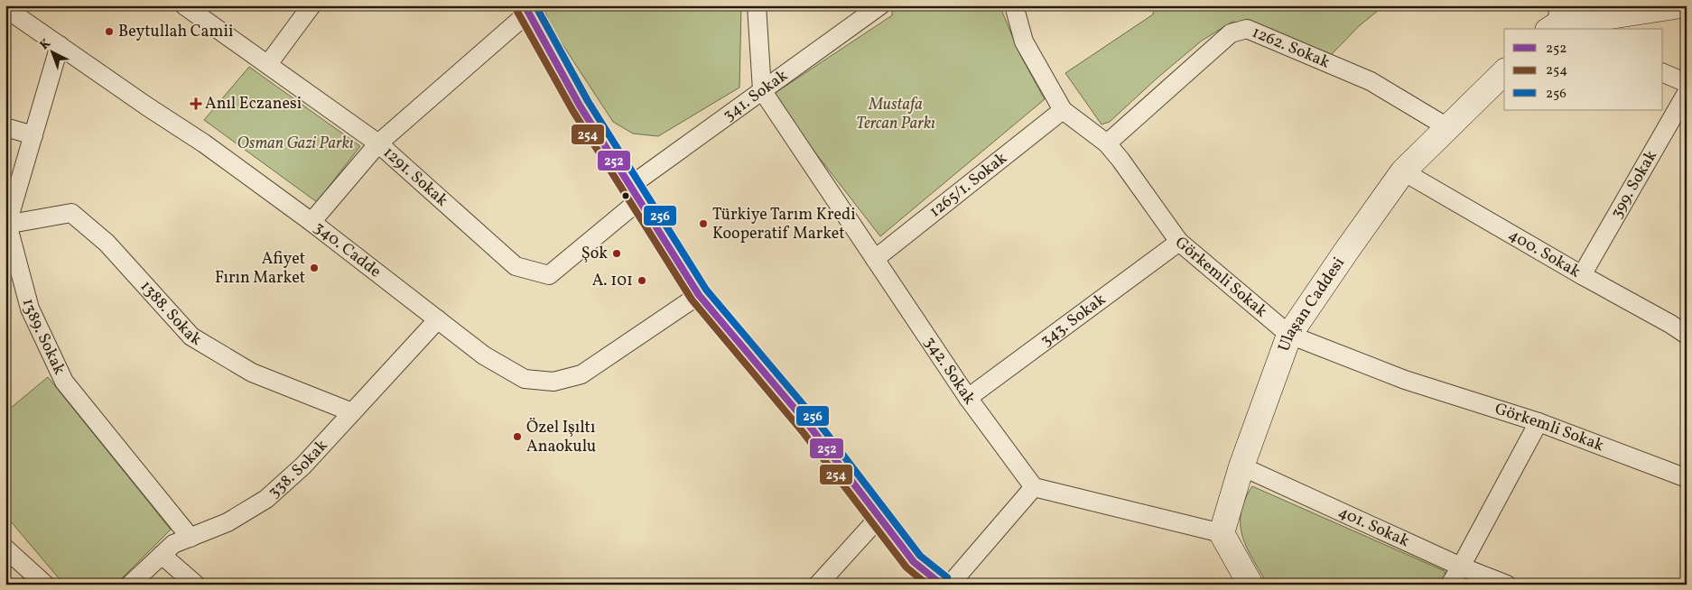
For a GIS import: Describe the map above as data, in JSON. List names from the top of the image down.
{
  "streets": {
    "street": [
      "1262. Sokak",
      "341. Sokak",
      "1291. Sokak",
      "399. Sokak",
      "1265/1. Sokak",
      "340. Cadde",
      "400. Sokak",
      "Görkemli Sokak",
      "Ulaşan Caddesi",
      "1388. Sokak",
      "343. Sokak",
      "1389. Sokak",
      "342. Sokak",
      "338. Sokak",
      "401. Sokak"
    ]
  },
  "crossings": [
    ["1262. Sokak", "Görkemli Sokak"],
    ["1262. Sokak", "Ulaşan Caddesi"],
    ["341. Sokak", "1291. Sokak"],
    ["341. Sokak", "342. Sokak"],
    ["399. Sokak", "400. Sokak"],
    ["1265/1. Sokak", "Görkemli Sokak"],
    ["1265/1. Sokak", "342. Sokak"],
    ["340. Cadde", "338. Sokak"],
    ["400. Sokak", "Ulaşan Caddesi"],
    ["Görkemli Sokak", "Ulaşan Caddesi"],
    ["Görkemli Sokak", "343. Sokak"],
    ["Ulaşan Caddesi", "401. Sokak"],
    ["1388. Sokak", "1389. Sokak"],
    ["1388. Sokak", "338. Sokak"],
    ["343. Sokak", "342. Sokak"],
    ["1389. Sokak", "338. Sokak"]
  ],
  "parks": ["Mustafa Tercan Parkı", "Osman Gazi Parkı"],
  "places": {
    "other": [
      "Beytullah Camii",
      "Türkiye Tarım Kredi Kooperatif Market",
      "Şok",
      "Afiyet Fırın Market",
      "A. 101",
      "Özel Işıltı Anaokulu"
    ],
    "health": ["Anıl Eczanesi"]
  },
  "lines": ["transit line 252", "transit line 256", "transit line 254"],
  "legend": ["252", "254", "256"],
  "north": "top left"
}
